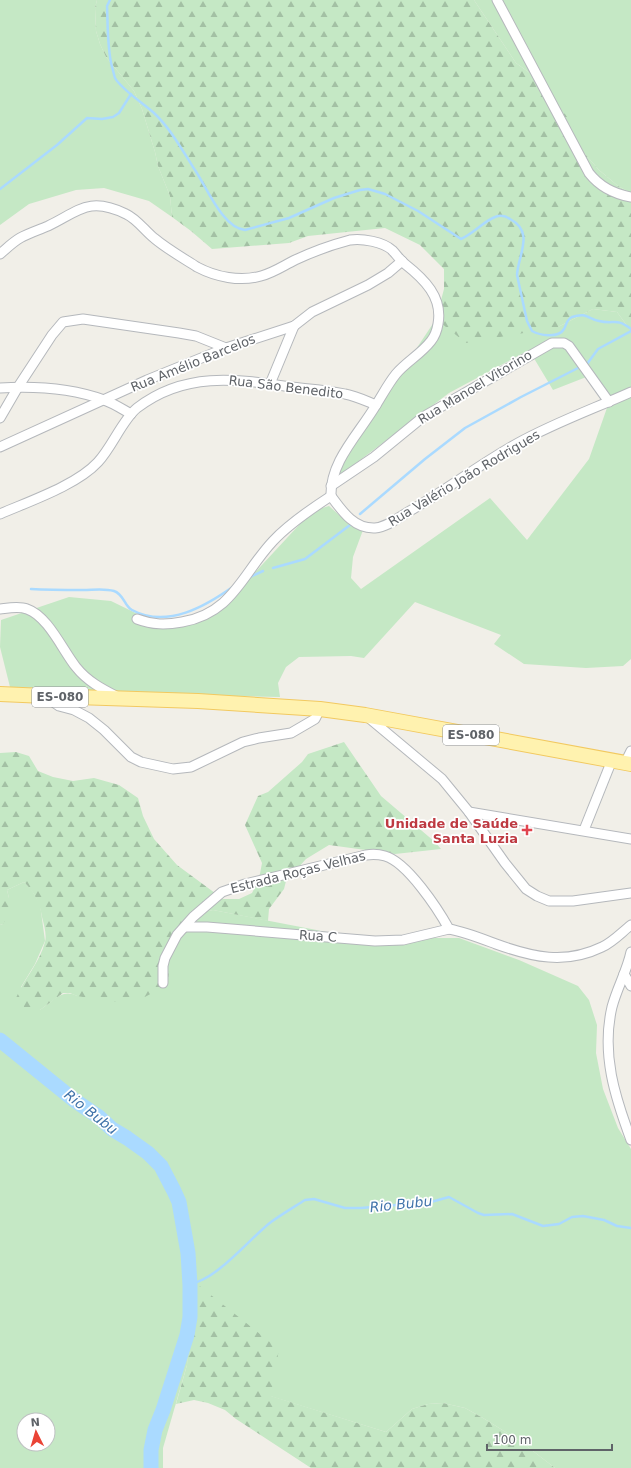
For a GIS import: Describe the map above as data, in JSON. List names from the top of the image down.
{
  "streets": {
    "main road": ["ES-080"],
    "street": [
      "Rua Amélio Barcelos",
      "Rua São Benedito",
      "Rua Manoel Vitorino",
      "Rua Valério João Rodrigues",
      "Estrada Roças Velhas",
      "Rua C"
    ]
  },
  "crossings": [
    ["Rua Manoel Vitorino", "Rua Valério João Rodrigues"],
    ["Estrada Roças Velhas", "Rua C"]
  ],
  "water": ["Rio Bubu"],
  "places": {
    "health": ["Unidade de Saúde Santa Luzia"]
  },
  "scale_bar": "100 m",
  "north": "top"
}
